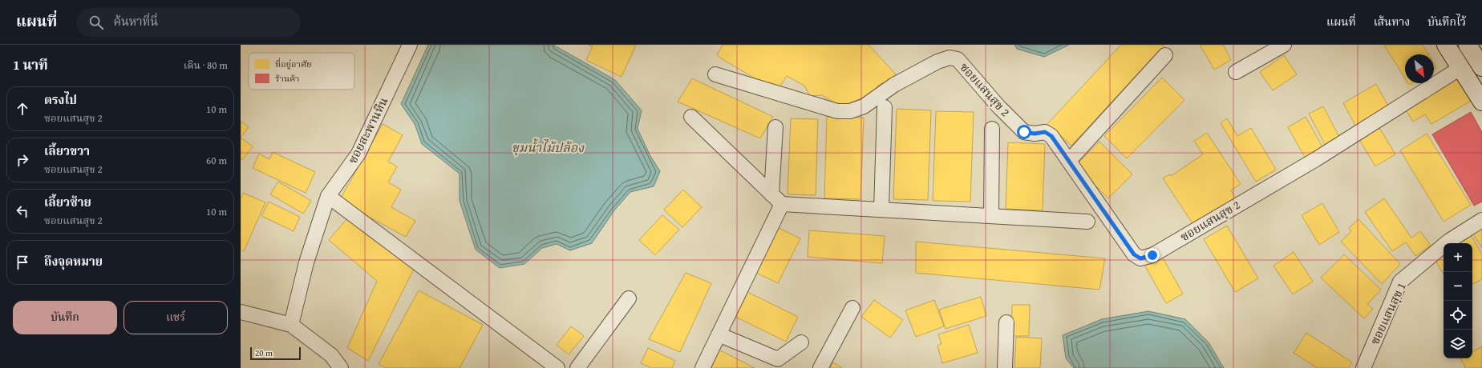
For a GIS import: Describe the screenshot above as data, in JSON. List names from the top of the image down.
{
  "streets": {
    "street": ["ซอยแสนสุข 2", "ซอยสะพานหิน", "ซอยแสนสุข 1"]
  },
  "water": ["ขุมน้ำไม้ปล้อง"],
  "legend": ["ที่อยู่อาศัย", "ร้านค้า"],
  "scale_bar": "20 m",
  "north": "bottom right",
  "page": {
    "header": "แผนที่",
    "search": "ค้นหาที่นี่",
    "nav": ["แผนที่", "เส้นทาง", "บันทึกไว้"],
    "heading": ["1 นาที", "เดิน · 80 m"],
    "list": [
      ["ตรงไป", "ซอยแสนสุข 2", "10 m"],
      ["เลี้ยวขวา", "ซอยแสนสุข 2", "60 m"],
      ["เลี้ยวซ้าย", "ซอยแสนสุข 2", "10 m"],
      "ถึงจุดหมาย"
    ],
    "map_buttons": ["+", "−"],
    "buttons": ["บันทึก", "แชร์"],
    "scale": "20 m"
  }
}
